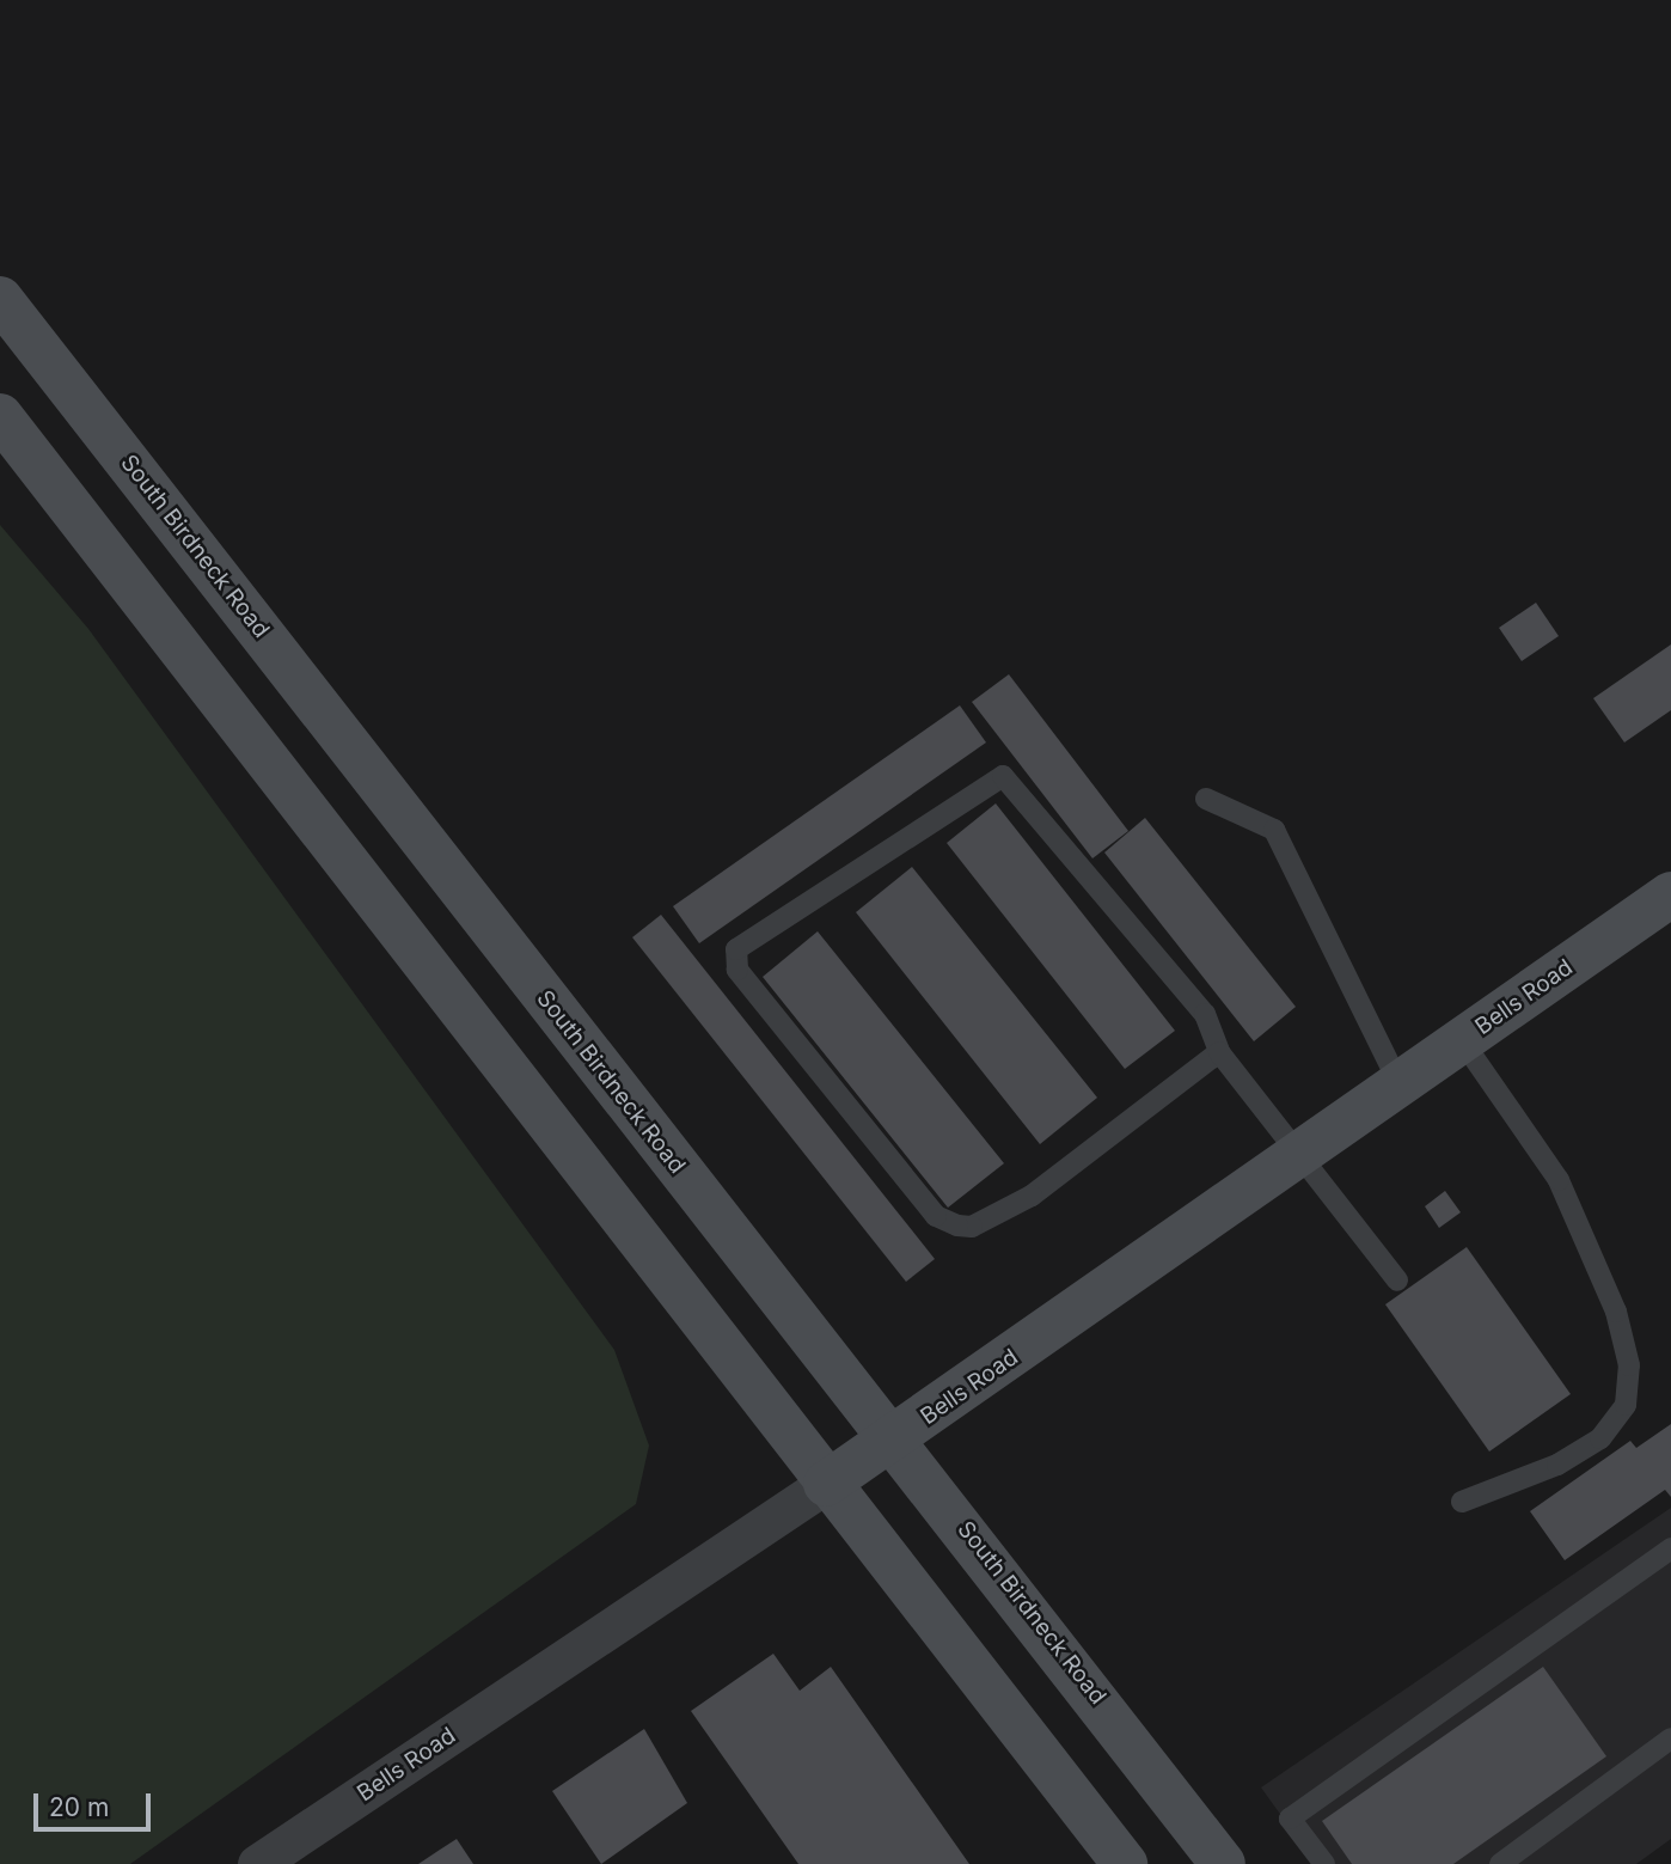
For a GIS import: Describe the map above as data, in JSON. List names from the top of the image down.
{
  "streets": {
    "main road": ["South Birdneck Road", "Bells Road"]
  },
  "crossings": [
    ["South Birdneck Road", "Bells Road"]
  ],
  "scale_bar": "20 m"
}
